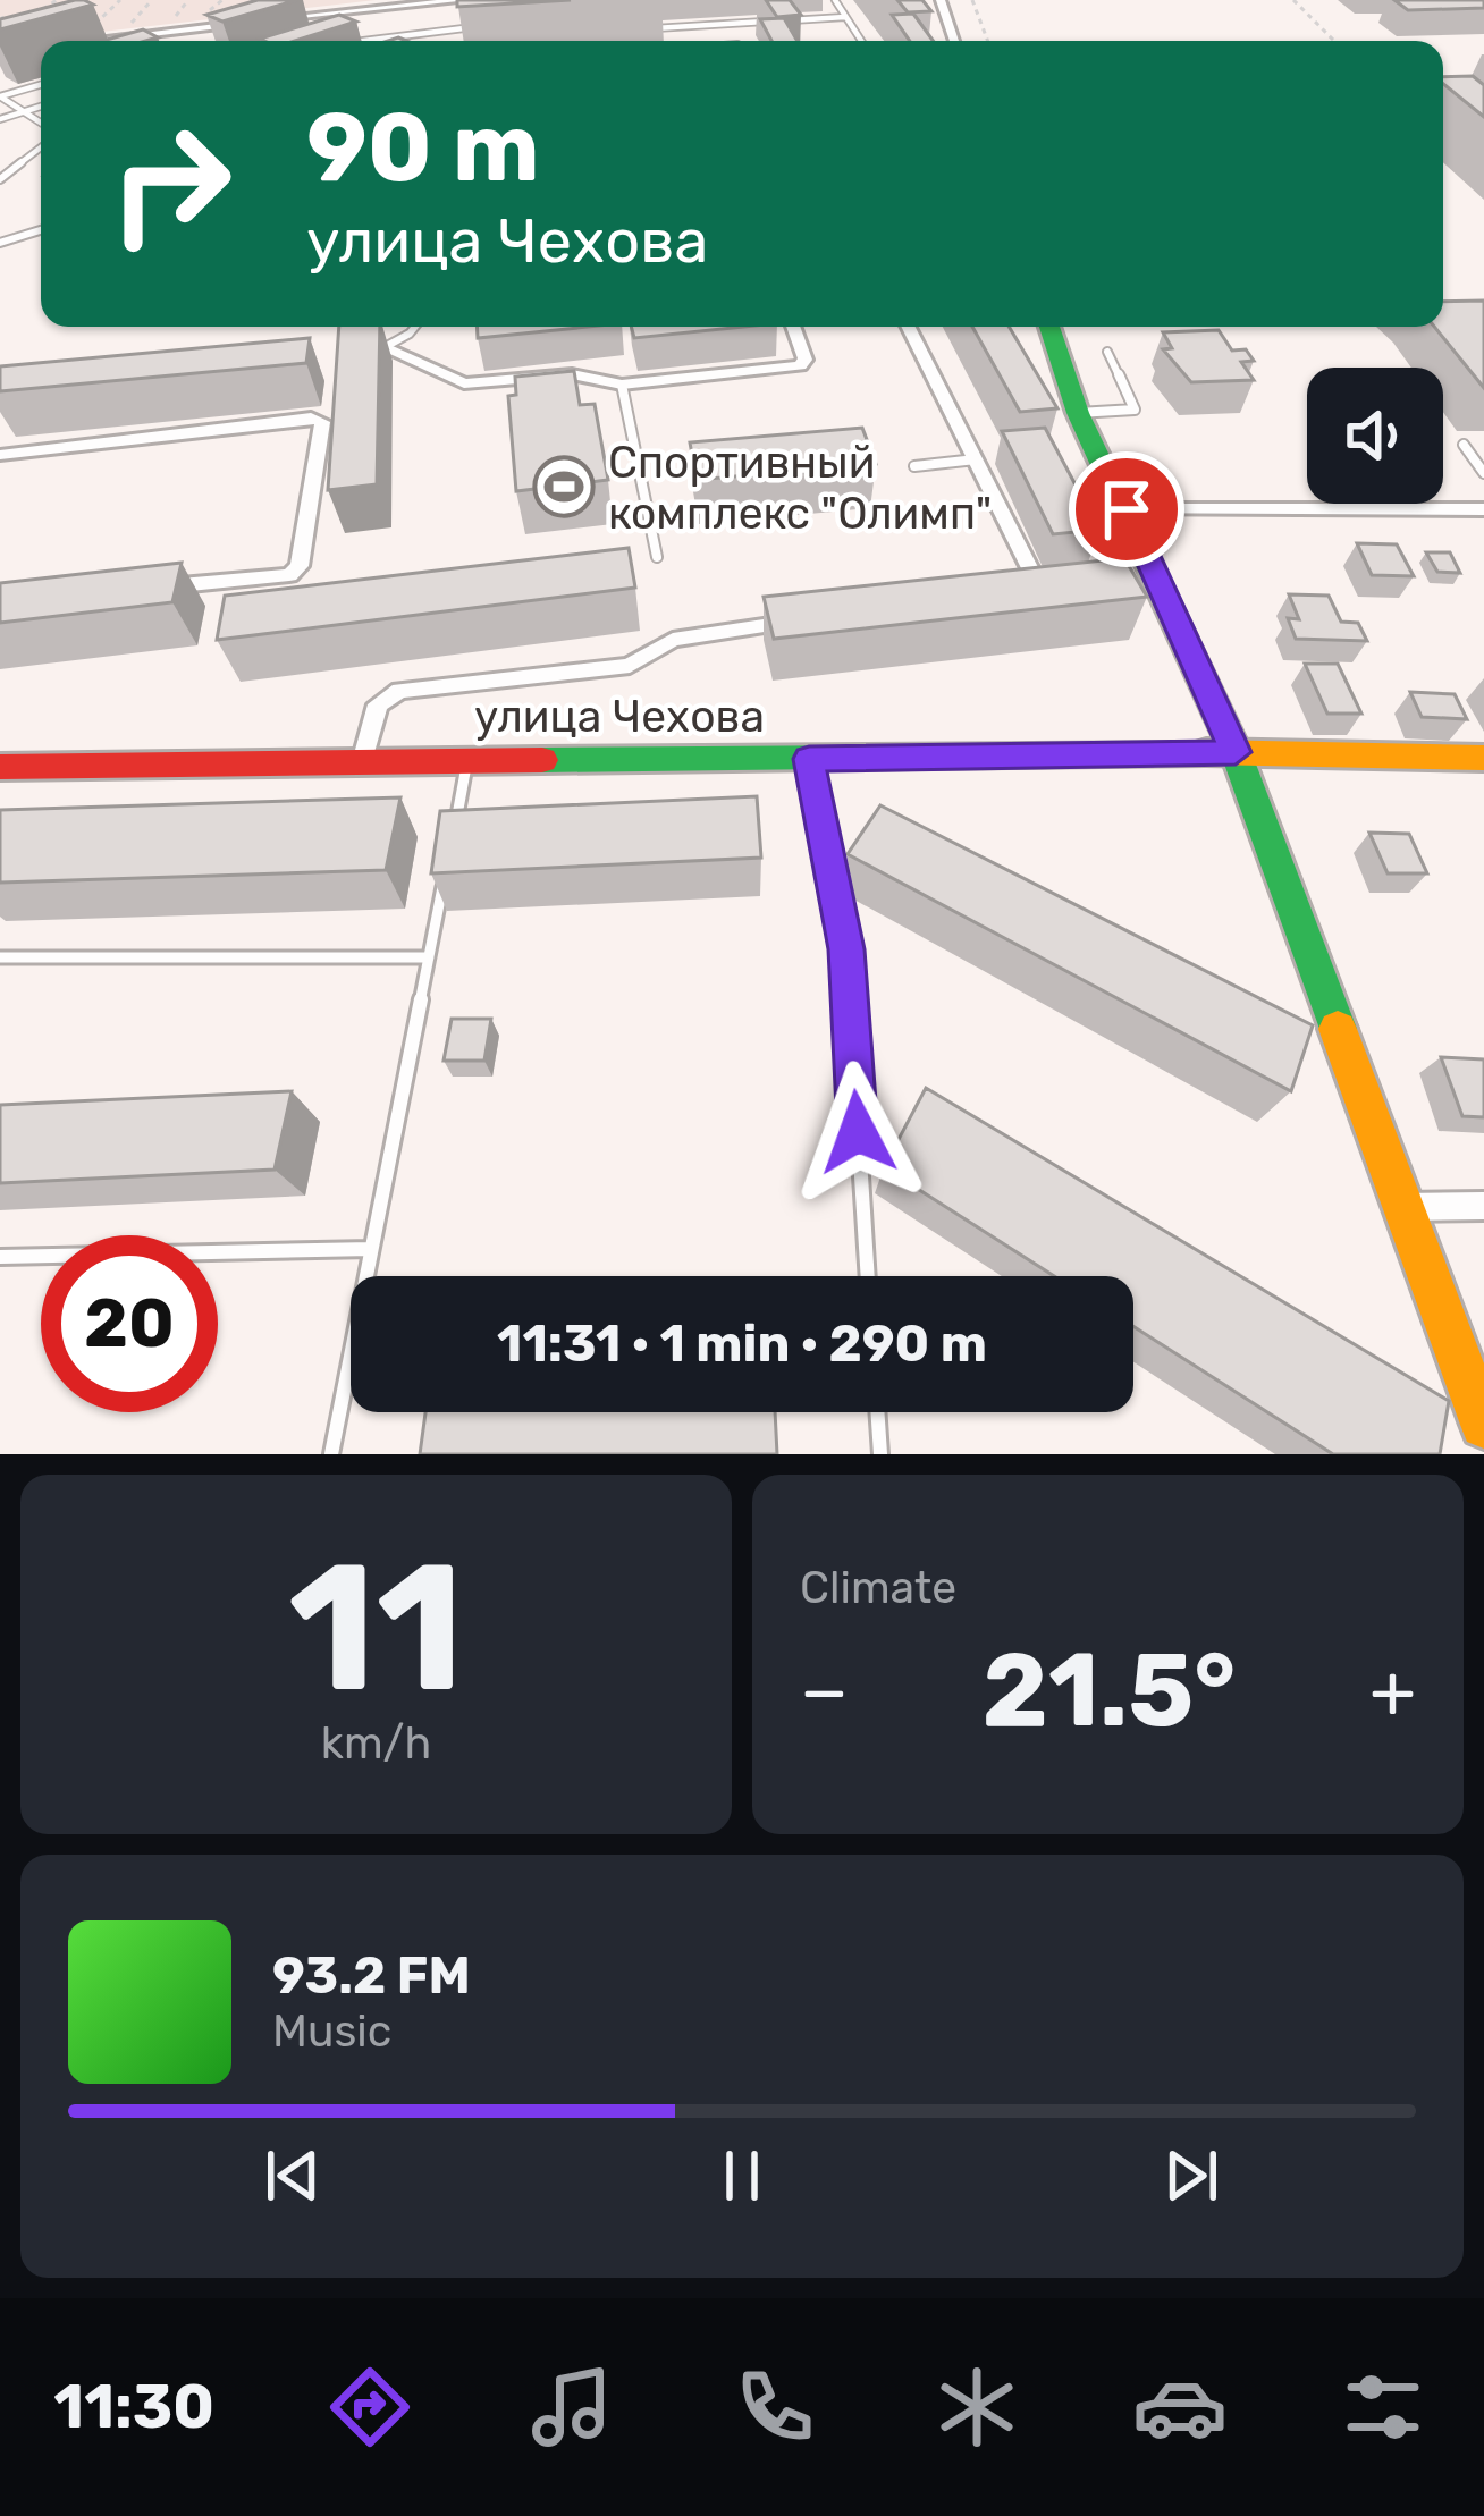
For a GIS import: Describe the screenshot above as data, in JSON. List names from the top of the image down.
{
  "streets": {
    "street": ["улица Чехова"]
  },
  "places": {
    "sports": ["Спортивный комплекс \"Олимп\""]
  },
  "page": {
    "turn": ["90 m", "улица Чехова"],
    "limit": "20",
    "trip": "11:31 · 1 min · 290 m",
    "tile": [
      ["11", "km/h"],
      "Climate"
    ],
    "heat": ["−", "21.5°", "+"],
    "song": ["93.2 FM", "Music"],
    "tabs": "11:30"
  }
}
